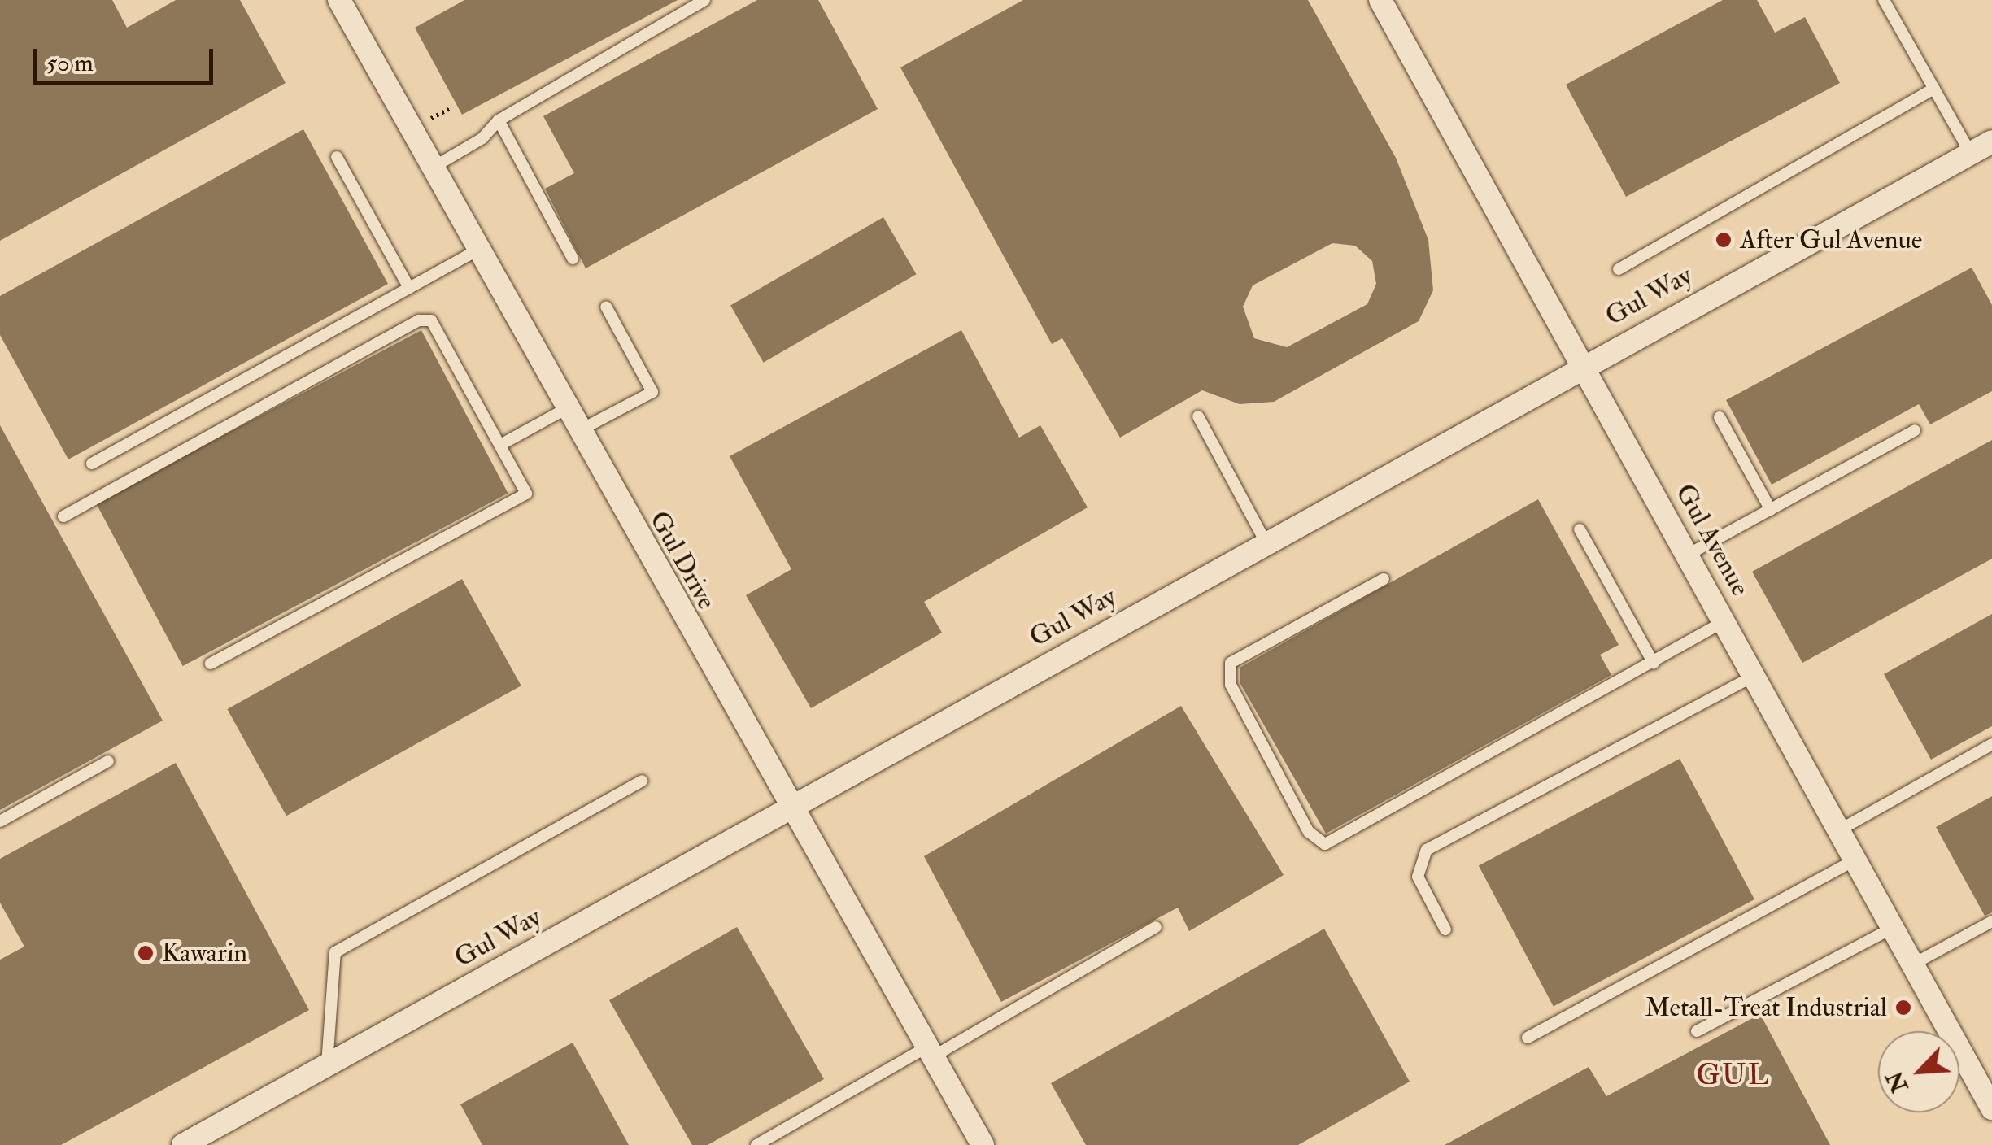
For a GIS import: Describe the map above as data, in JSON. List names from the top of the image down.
{
  "streets": {
    "street": ["Gul Way", "Gul Avenue", "Gul Drive"]
  },
  "crossings": [
    ["Gul Way", "Gul Avenue"],
    ["Gul Way", "Gul Drive"]
  ],
  "districts": ["GUL"],
  "places": ["After Gul Avenue", "Kawarin", "Metall-Treat Industrial"],
  "scale_bar": "50 m",
  "north": "bottom left"
}
